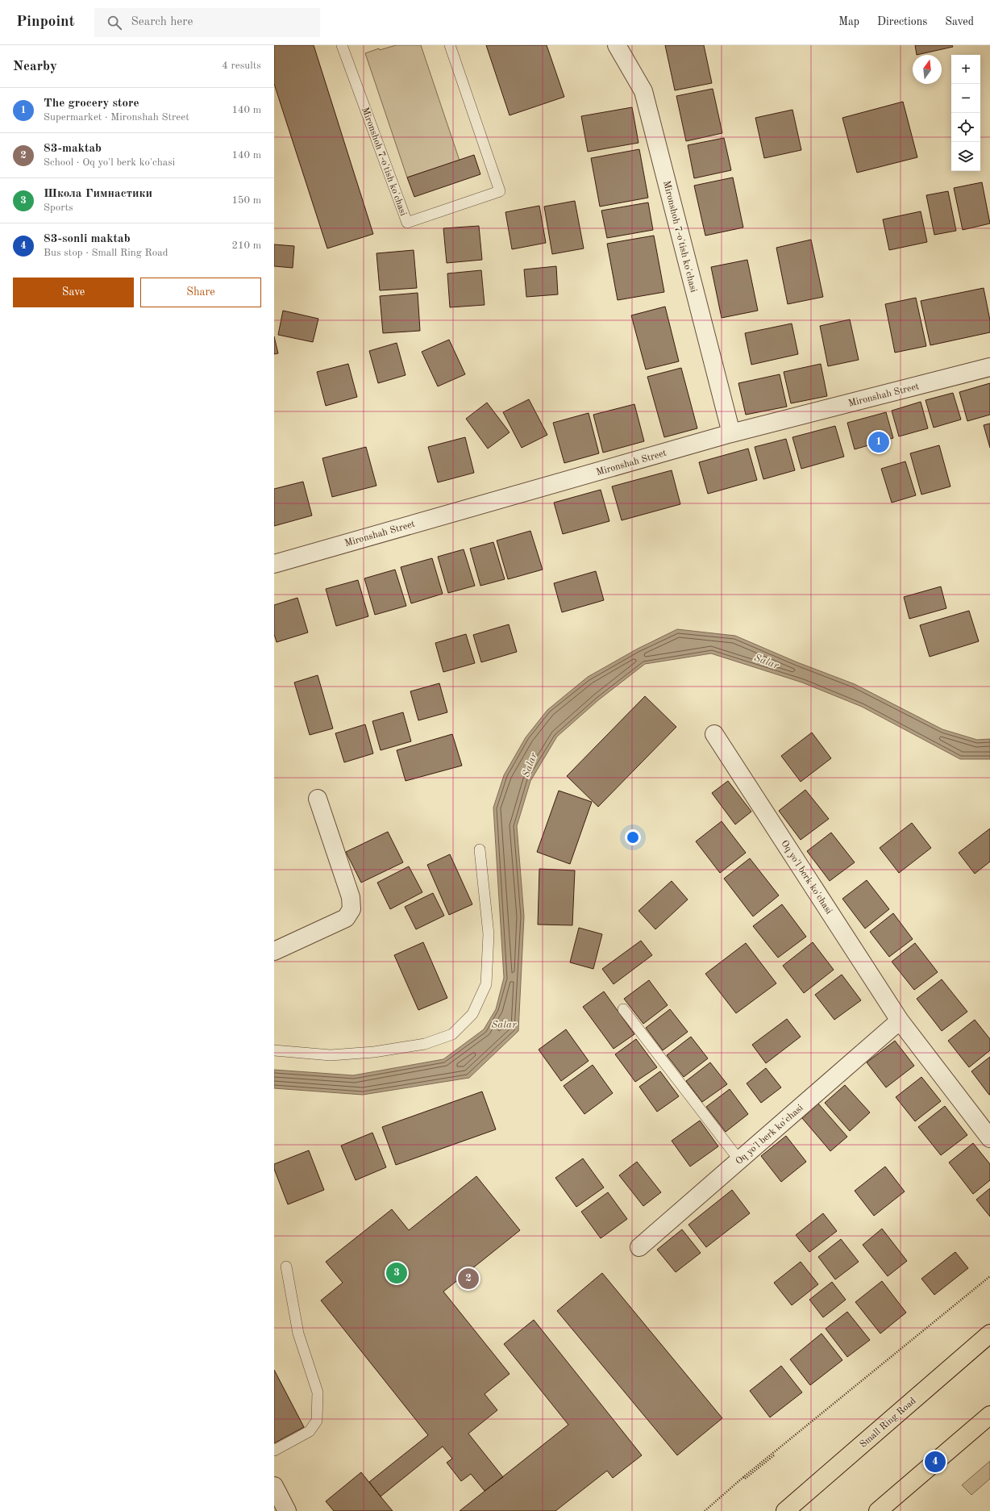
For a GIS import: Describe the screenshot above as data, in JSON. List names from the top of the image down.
{
  "streets": {
    "highway": ["Small Ring Road"],
    "street": ["Mironshoh 7-o'tish ko'chasi", "Mironshah Street", "Oq yo'l berk ko'chasi"]
  },
  "crossings": [
    ["Mironshoh 7-o'tish ko'chasi", "Mironshah Street"]
  ],
  "water": ["Salar"],
  "north": "top",
  "page": {
    "header": "Pinpoint",
    "search": "Search here",
    "nav": ["Map", "Directions", "Saved"],
    "heading": ["Nearby", "4 results"],
    "map_buttons": ["+", "−"],
    "list": [
      {
        "mark": "1",
        "name": "The grocery store",
        "note": "Supermarket · Mironshah Street",
        "value": "140 m"
      },
      {
        "mark": "2",
        "name": "83-maktab",
        "note": "School · Oq yo'l berk ko'chasi",
        "value": "140 m"
      },
      {
        "mark": "3",
        "name": "Школа Гимнастики",
        "note": "Sports",
        "value": "150 m"
      },
      {
        "mark": "4",
        "name": "83-sonli maktab",
        "note": "Bus stop · Small Ring Road",
        "value": "210 m"
      }
    ],
    "buttons": ["Save", "Share"],
    "pins": [
      "1",
      "3",
      "2",
      "4"
    ]
  }
}
